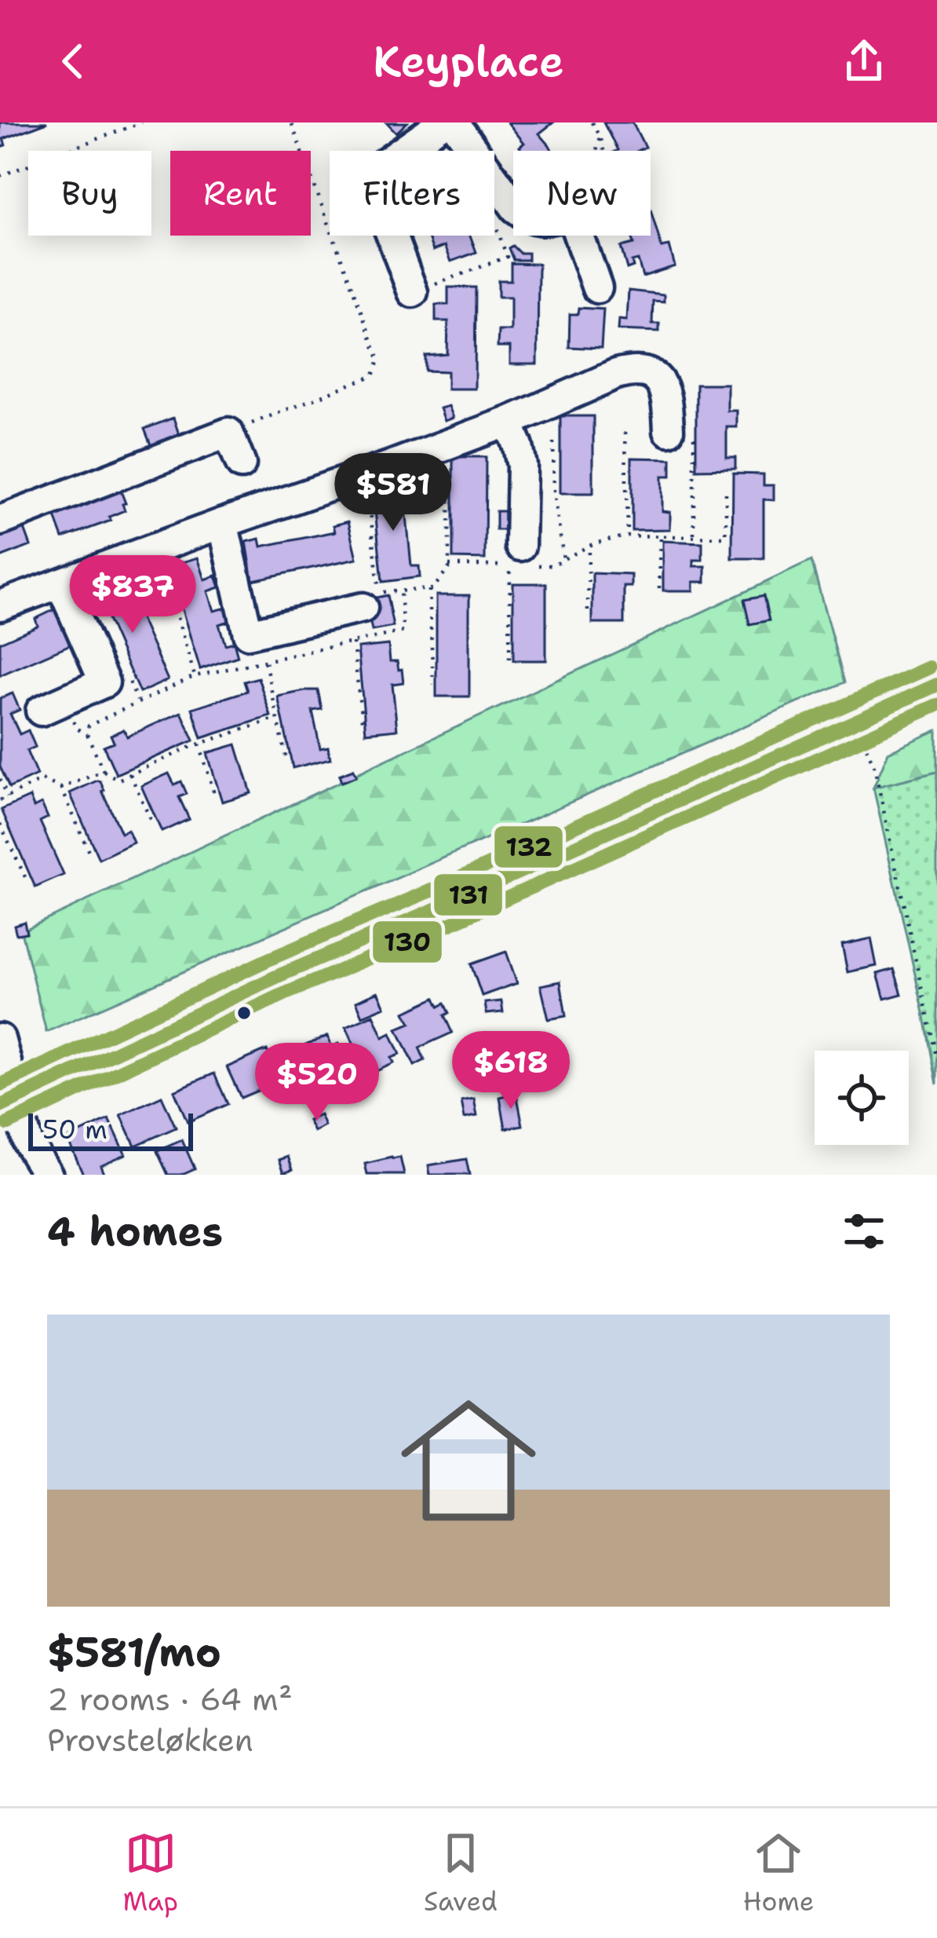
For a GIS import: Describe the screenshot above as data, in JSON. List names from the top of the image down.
{
  "lines": ["transit line 132", "transit line 131", "transit line 130"],
  "scale_bar": "50 m",
  "page": {
    "header": "Keyplace",
    "chip": [
      "Buy",
      "Rent",
      "Filters",
      "New"
    ],
    "price": [
      "$581",
      "$837",
      "$618",
      "$520"
    ],
    "scale": "50 m",
    "heading": "4 homes",
    "list": [
      {
        "name": "$581/mo",
        "note": "2 rooms · 64 m² · Provsteløkken"
      }
    ],
    "tabs": ["Map", "Saved", "Home"]
  }
}
